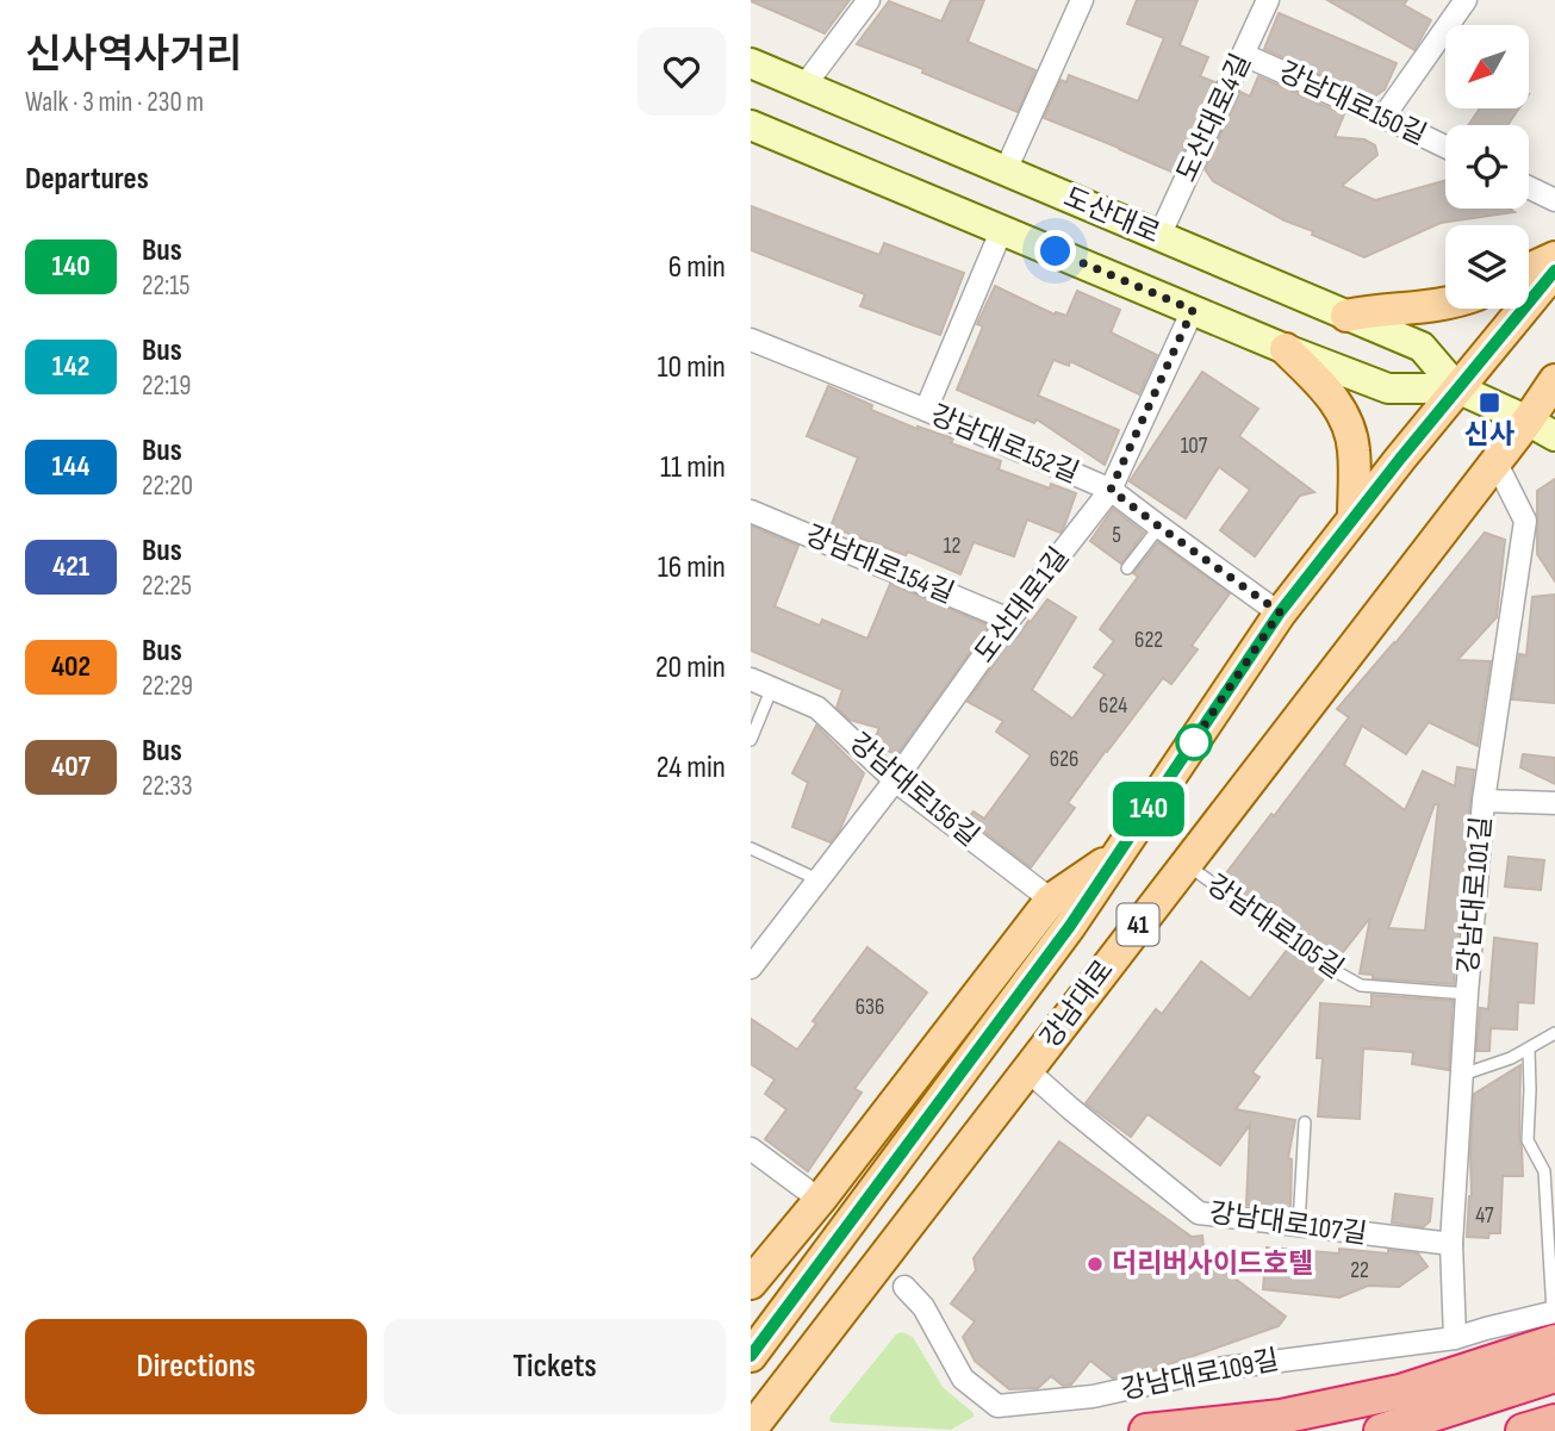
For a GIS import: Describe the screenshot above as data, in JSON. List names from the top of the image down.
{
  "streets": {
    "main road": ["도산대로", "41", "강남대로"],
    "street": [
      "강남대로150길",
      "도산대로4길",
      "강남대로152길",
      "강남대로154길",
      "도산대로1길",
      "강남대로156길",
      "강남대로101길",
      "강남대로107길",
      "강남대로109길"
    ],
    "lane": ["강남대로105길"]
  },
  "crossings": [
    ["강남대로150길", "도산대로4길"],
    ["도산대로4길", "도산대로"],
    ["도산대로", "도산대로1길"],
    ["도산대로", "강남대로"],
    ["강남대로152길", "도산대로1길"],
    ["강남대로152길", "강남대로"],
    ["강남대로154길", "도산대로1길"],
    ["도산대로1길", "강남대로156길"],
    ["강남대로101길", "강남대로105길"],
    ["강남대로101길", "강남대로"],
    ["강남대로101길", "강남대로107길"],
    ["강남대로101길", "강남대로109길"],
    ["강남대로105길", "강남대로"],
    ["강남대로", "강남대로107길"]
  ],
  "places": {
    "transit": ["신사"],
    "other": ["더리버사이드호텔"]
  },
  "lines": ["bus line 140"],
  "house_numbers": [
    "107",
    "5",
    "12",
    "622",
    "624",
    "626",
    "636",
    "47",
    "22"
  ],
  "north": "bottom left",
  "page": {
    "heading": [
      ["신사역사거리", "Walk · 3 min · 230 m"],
      "Departures"
    ],
    "on_map": "140",
    "list": [
      {
        "mark": "140",
        "name": "Bus",
        "note": "22:15",
        "value": "6 min"
      },
      {
        "mark": "142",
        "name": "Bus",
        "note": "22:19",
        "value": "10 min"
      },
      {
        "mark": "144",
        "name": "Bus",
        "note": "22:20",
        "value": "11 min"
      },
      {
        "mark": "421",
        "name": "Bus",
        "note": "22:25",
        "value": "16 min"
      },
      {
        "mark": "402",
        "name": "Bus",
        "note": "22:29",
        "value": "20 min"
      },
      {
        "mark": "407",
        "name": "Bus",
        "note": "22:33",
        "value": "24 min"
      }
    ],
    "buttons": ["Directions", "Tickets"]
  }
}
